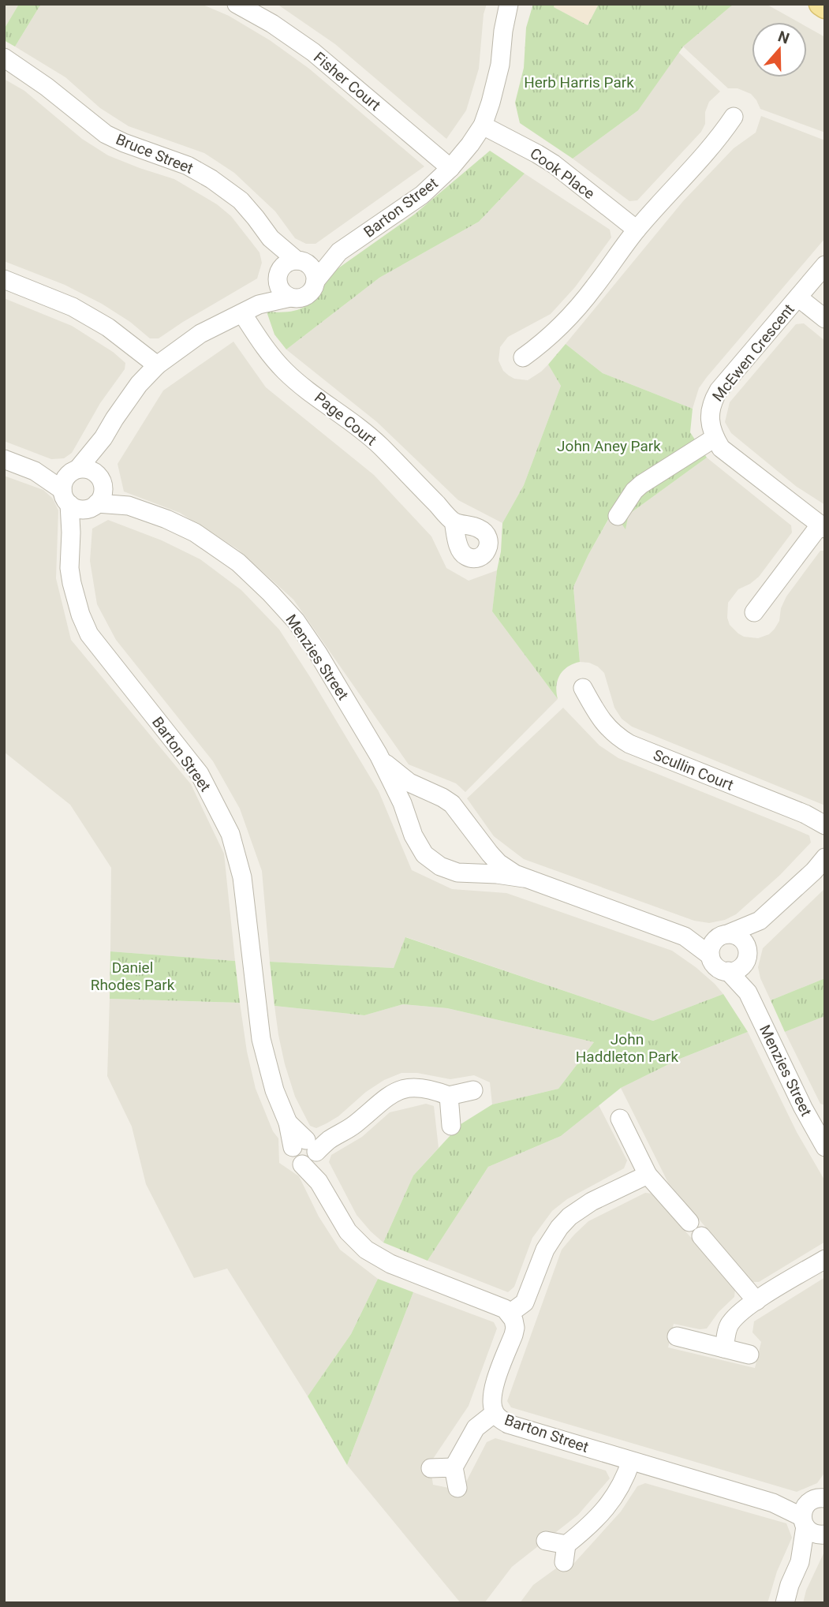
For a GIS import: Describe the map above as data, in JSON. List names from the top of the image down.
{
  "streets": {
    "street": [
      "Fisher Court",
      "Bruce Street",
      "Cook Place",
      "Barton Street",
      "McEwen Crescent",
      "Page Court",
      "Menzies Street",
      "Scullin Court"
    ]
  },
  "crossings": [
    ["Fisher Court", "Barton Street"],
    ["Bruce Street", "Barton Street"],
    ["Cook Place", "Barton Street"],
    ["Barton Street", "Menzies Street"]
  ],
  "parks": [
    "Herb Harris Park",
    "John Aney Park",
    "Daniel Rhodes Park",
    "John Haddleton Park"
  ],
  "north": "top"
}
